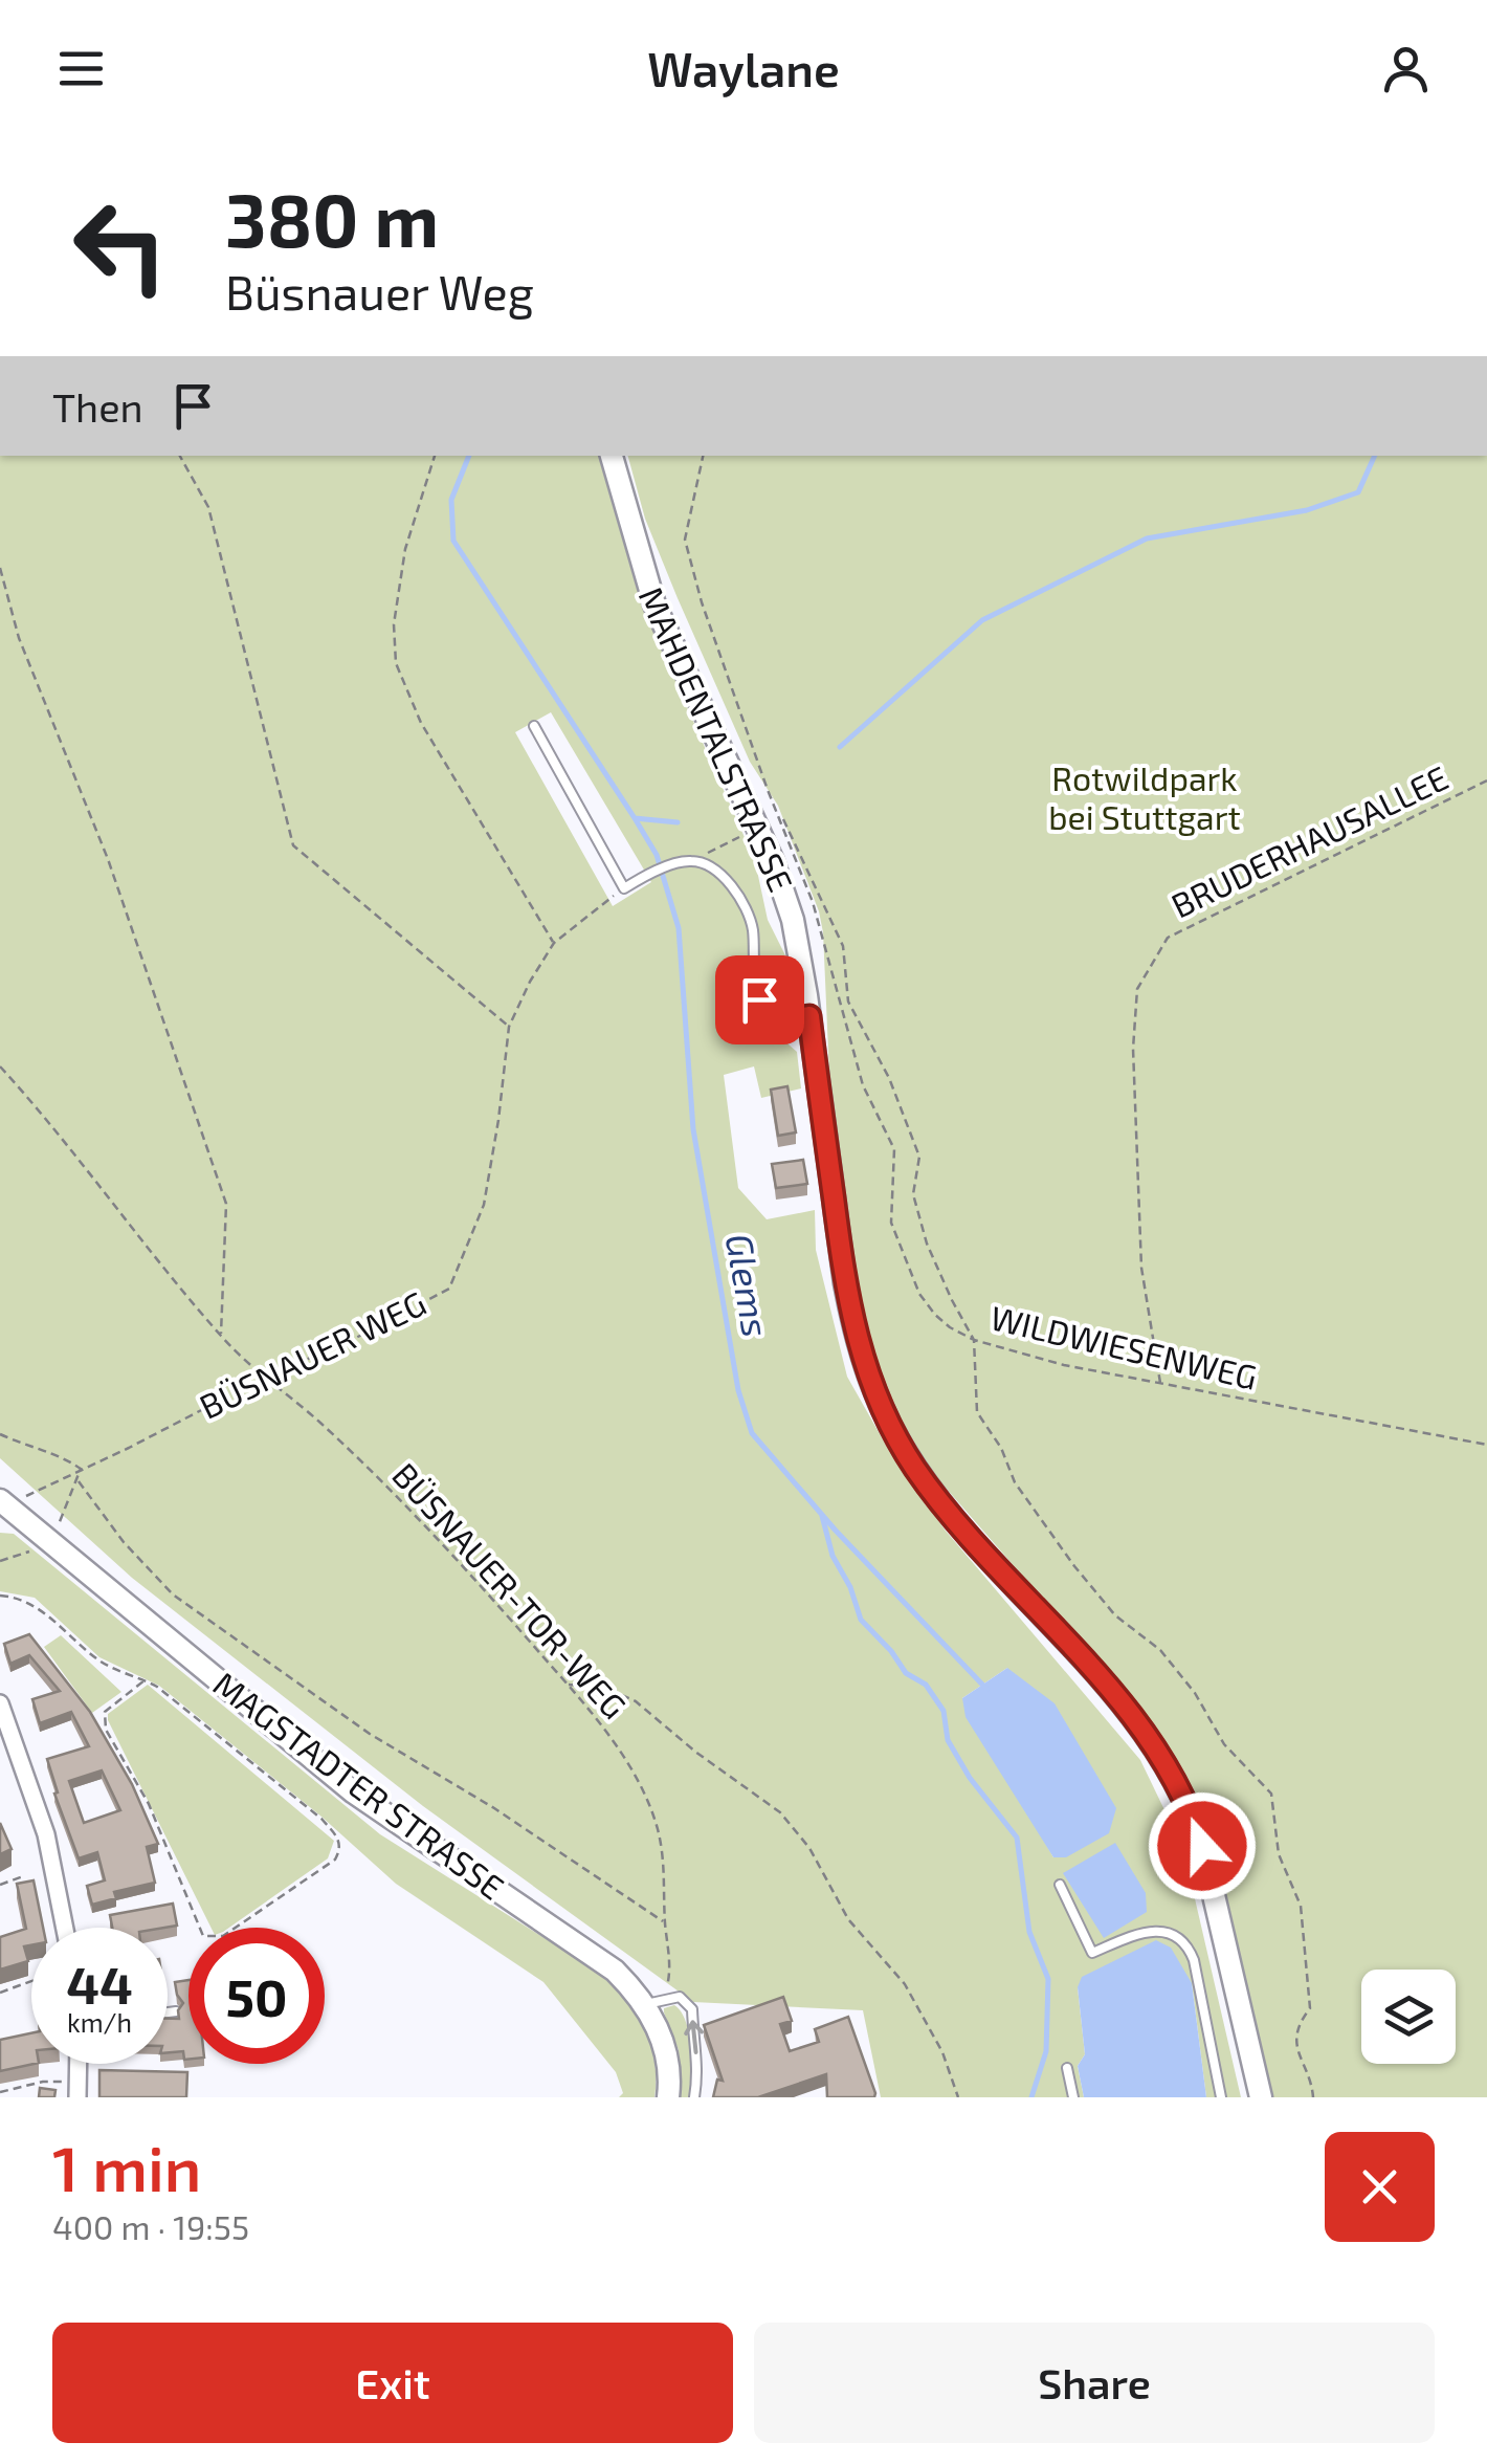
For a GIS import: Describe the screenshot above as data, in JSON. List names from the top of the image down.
{
  "streets": {
    "main road": ["MAHDENTALSTRASSE", "MAGSTADTER STRASSE"],
    "path": [
      "BRUDERHAUSALLEE",
      "WILDWIESENWEG",
      "BÜSNAUER WEG",
      "BÜSNAUER-TOR-WEG"
    ]
  },
  "crossings": [
    ["BRUDERHAUSALLEE", "WILDWIESENWEG"],
    ["BÜSNAUER WEG", "BÜSNAUER-TOR-WEG"],
    ["BÜSNAUER WEG", "MAGSTADTER STRASSE"],
    ["BÜSNAUER-TOR-WEG", "MAGSTADTER STRASSE"]
  ],
  "water": ["Glems"],
  "parks": ["Rotwildpark bei Stuttgart"],
  "page": {
    "header": "Waylane",
    "turn": ["380 m", "Büsnauer Weg"],
    "then": "Then",
    "speed": "44 km/h",
    "limit": "50",
    "heading": ["1 min", "400 m · 19:55"],
    "buttons": ["Exit", "Share"]
  }
}
